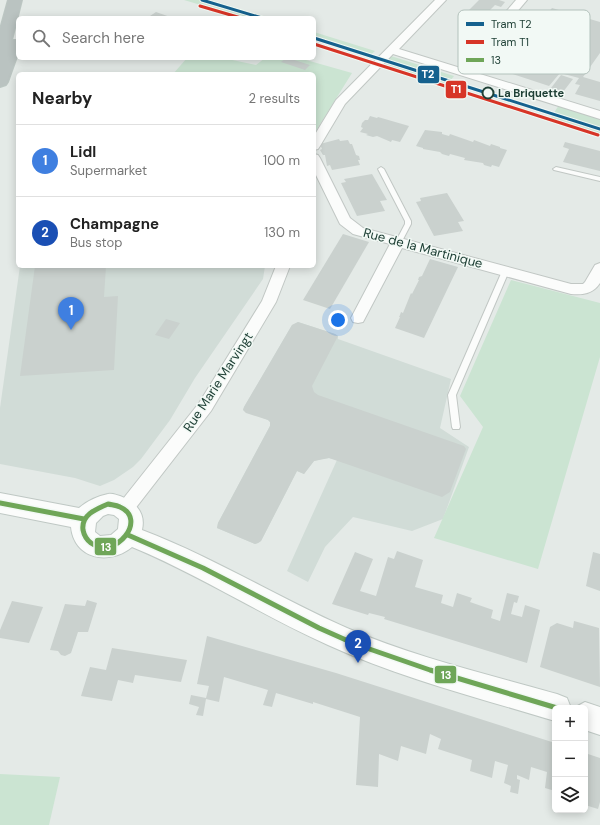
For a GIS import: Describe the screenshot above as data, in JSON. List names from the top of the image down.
{
  "streets": {
    "street": ["Rue de la Martinique", "Rue Marie Marvingt"]
  },
  "places": ["La Briquette"],
  "lines": ["tram line T2", "tram line T1", "transit line 13"],
  "legend": ["Tram T2", "Tram T1", "13"],
  "page": {
    "search": "Search here",
    "heading": ["Nearby", "2 results"],
    "list": [
      {
        "mark": "1",
        "name": "Lidl",
        "note": "Supermarket",
        "value": "100 m"
      },
      {
        "mark": "2",
        "name": "Champagne",
        "note": "Bus stop",
        "value": "130 m"
      }
    ],
    "pins": ["1", "2"],
    "map_buttons": ["+", "−"]
  }
}
